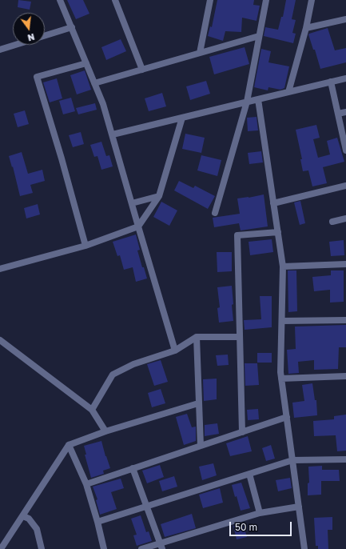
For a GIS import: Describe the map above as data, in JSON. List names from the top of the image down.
{
  "scale_bar": "50 m",
  "north": "bottom"
}
